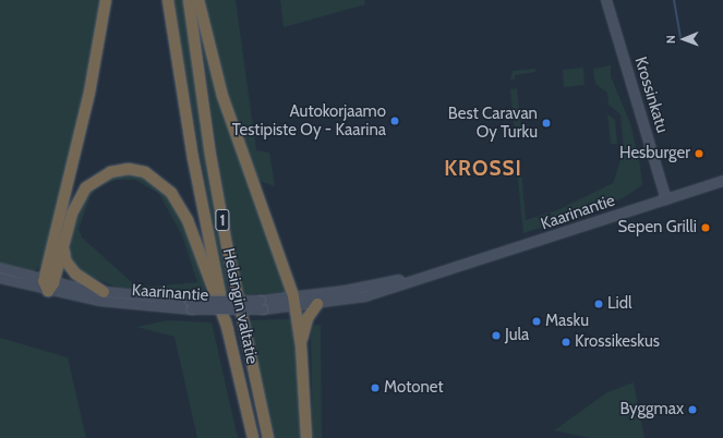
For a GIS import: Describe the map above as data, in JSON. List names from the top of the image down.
{
  "streets": {
    "highway": ["1", "Helsingin valtatie"],
    "main road": ["Krossinkatu", "Kaarinantie"]
  },
  "crossings": [
    ["Krossinkatu", "Kaarinantie"]
  ],
  "districts": ["KROSSI"],
  "places": [
    "Autokorjaamo Testipiste Oy - Kaarina",
    "Best Caravan Oy Turku",
    "Hesburger",
    "Sepen Grilli",
    "Lidl",
    "Masku",
    "Jula",
    "Krossikeskus",
    "Motonet",
    "Byggmax"
  ],
  "north": "left"
}
